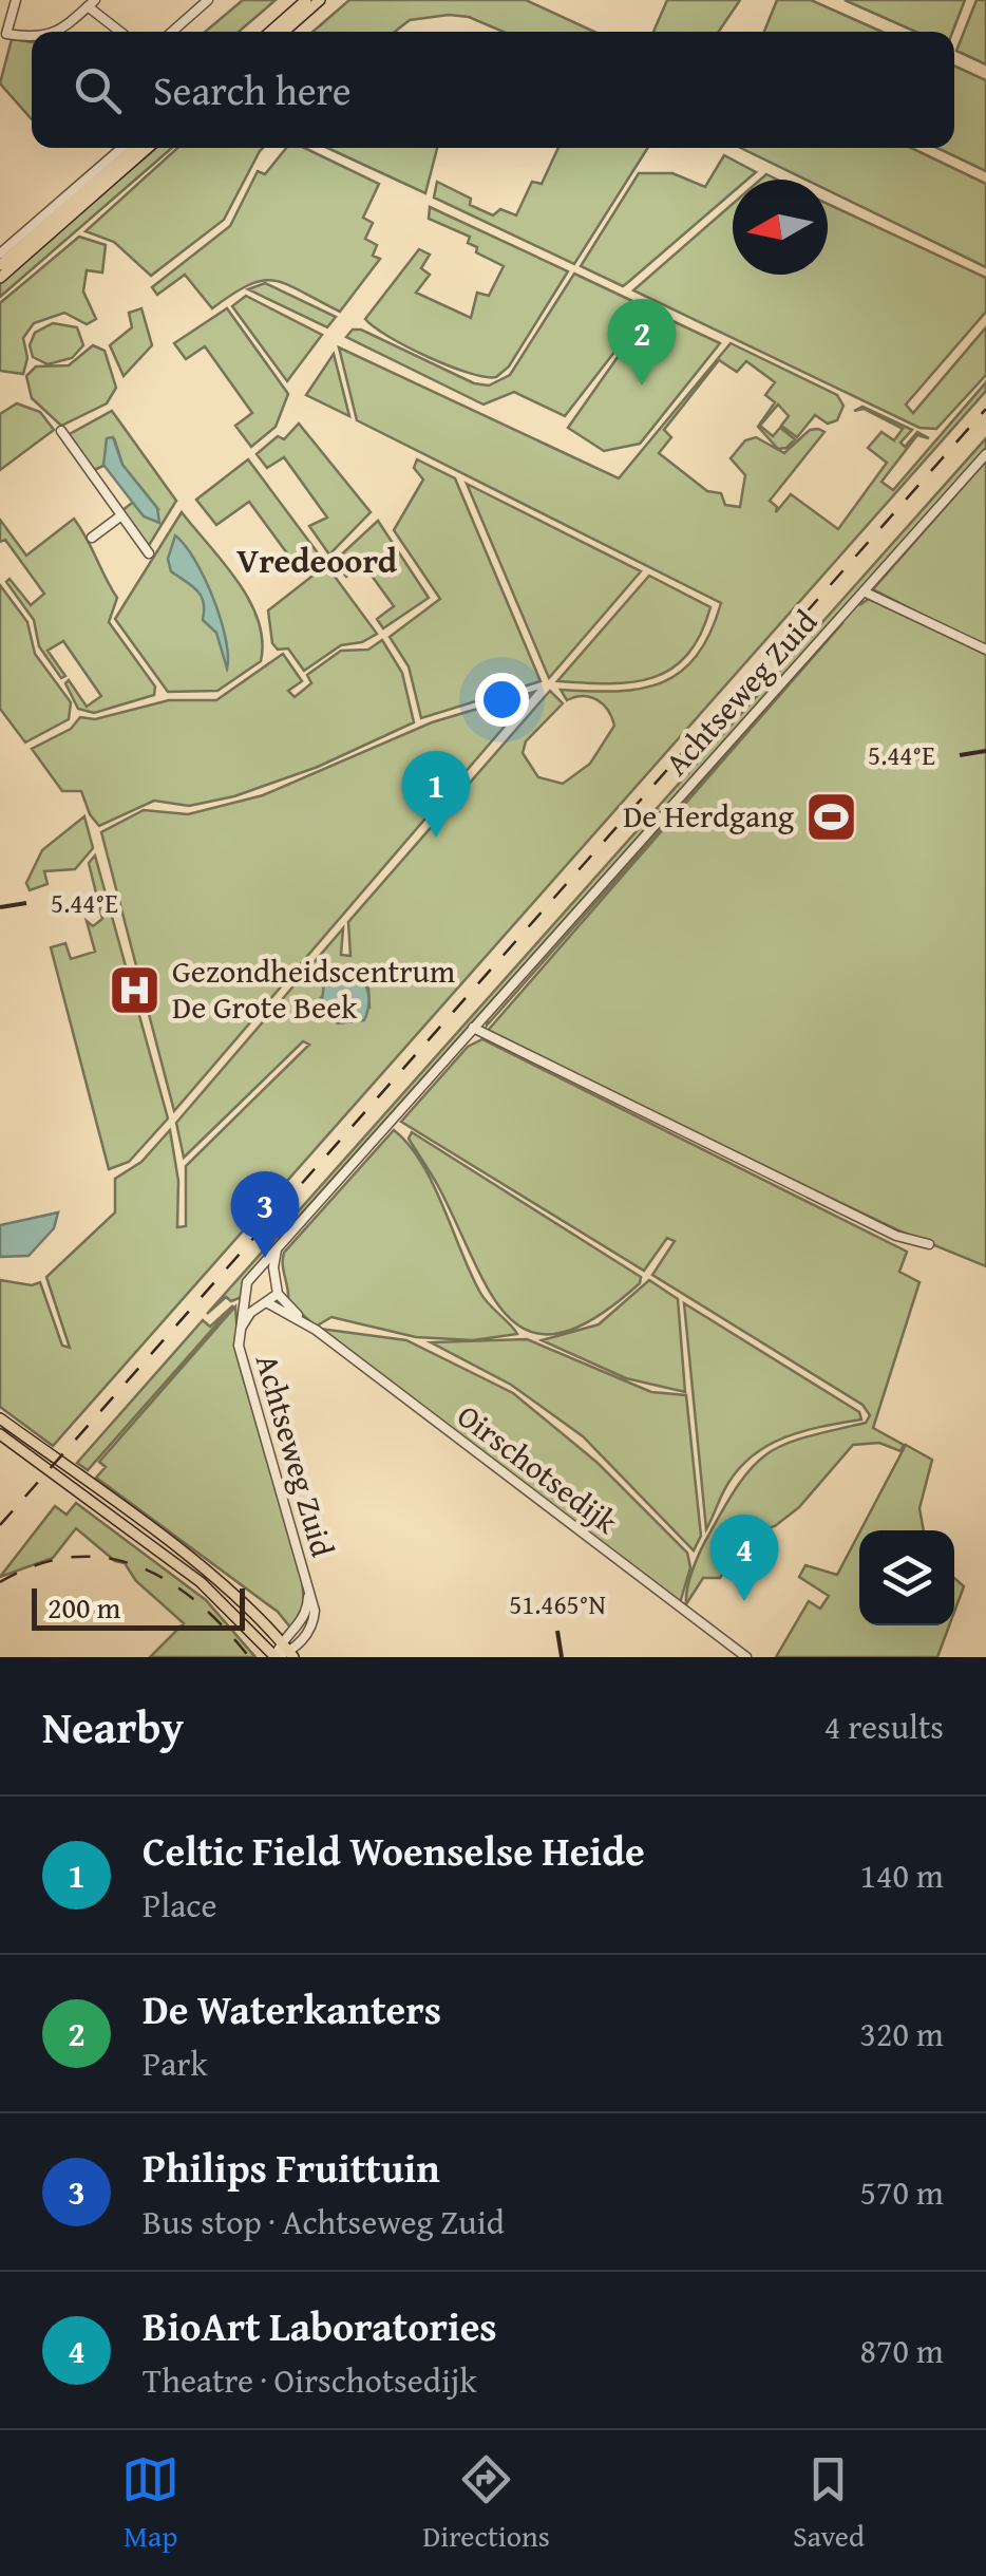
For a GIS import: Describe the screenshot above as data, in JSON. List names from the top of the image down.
{
  "streets": {
    "street": ["Achtseweg Zuid", "Oirschotsedijk"]
  },
  "crossings": [
    ["Achtseweg Zuid", "Oirschotsedijk"]
  ],
  "districts": ["Vredeoord"],
  "places": {
    "sports": ["De Herdgang"],
    "hospital": ["Gezondheidscentrum De Grote Beek"]
  },
  "scale_bar": "200 m",
  "north": "left",
  "page": {
    "search": "Search here",
    "pins": [
      "2",
      "1",
      "3",
      "4"
    ],
    "scale": "200 m",
    "heading": ["Nearby", "4 results"],
    "list": [
      {
        "mark": "1",
        "name": "Celtic Field Woenselse Heide",
        "note": "Place",
        "value": "140 m"
      },
      {
        "mark": "2",
        "name": "De Waterkanters",
        "note": "Park",
        "value": "320 m"
      },
      {
        "mark": "3",
        "name": "Philips Fruittuin",
        "note": "Bus stop · Achtseweg Zuid",
        "value": "570 m"
      },
      {
        "mark": "4",
        "name": "BioArt Laboratories",
        "note": "Theatre · Oirschotsedijk",
        "value": "870 m"
      }
    ],
    "nav": ["Map", "Directions", "Saved"]
  },
  "coordinates": ["5.44°E", "51.465°N"]
}
